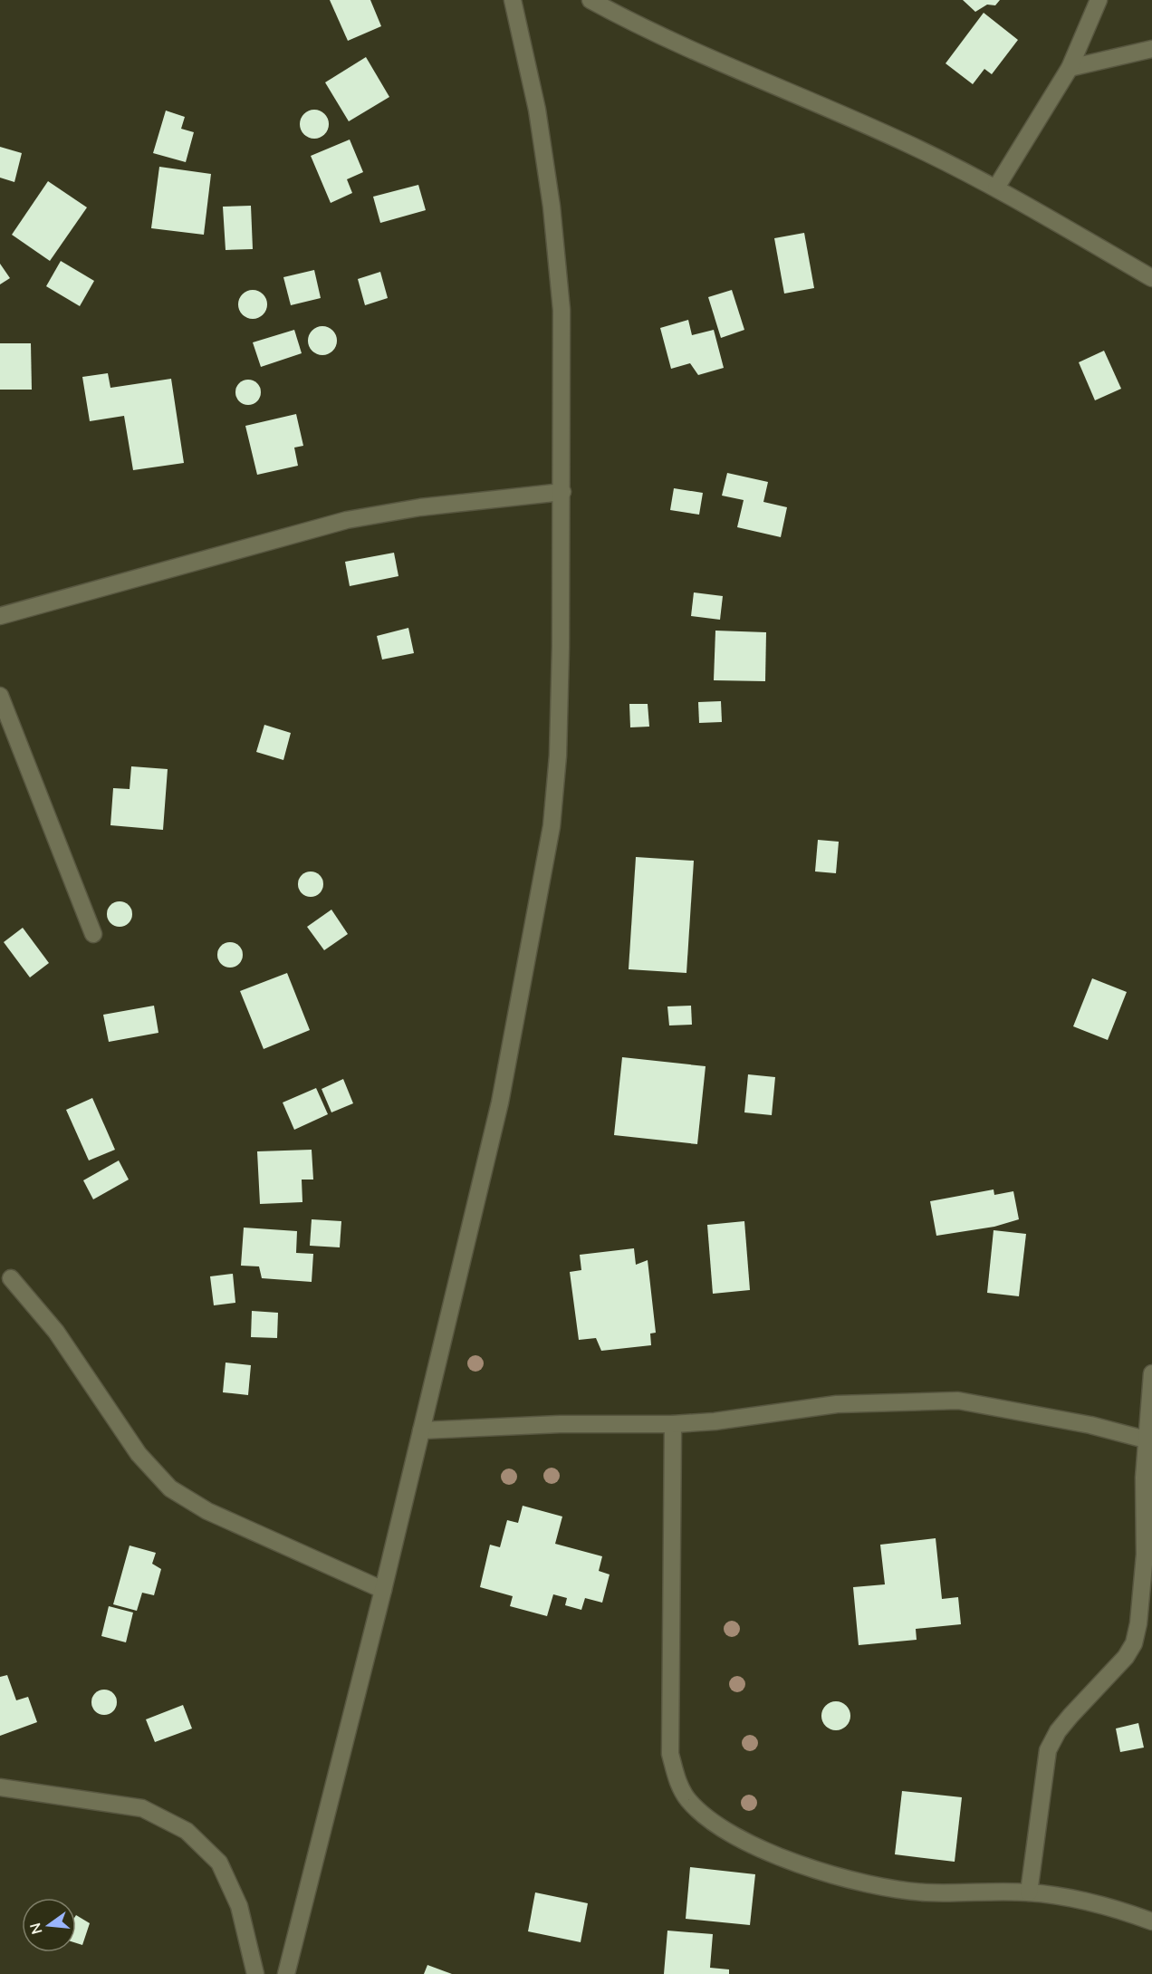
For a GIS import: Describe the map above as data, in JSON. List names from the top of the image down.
{
  "north": "left"
}
